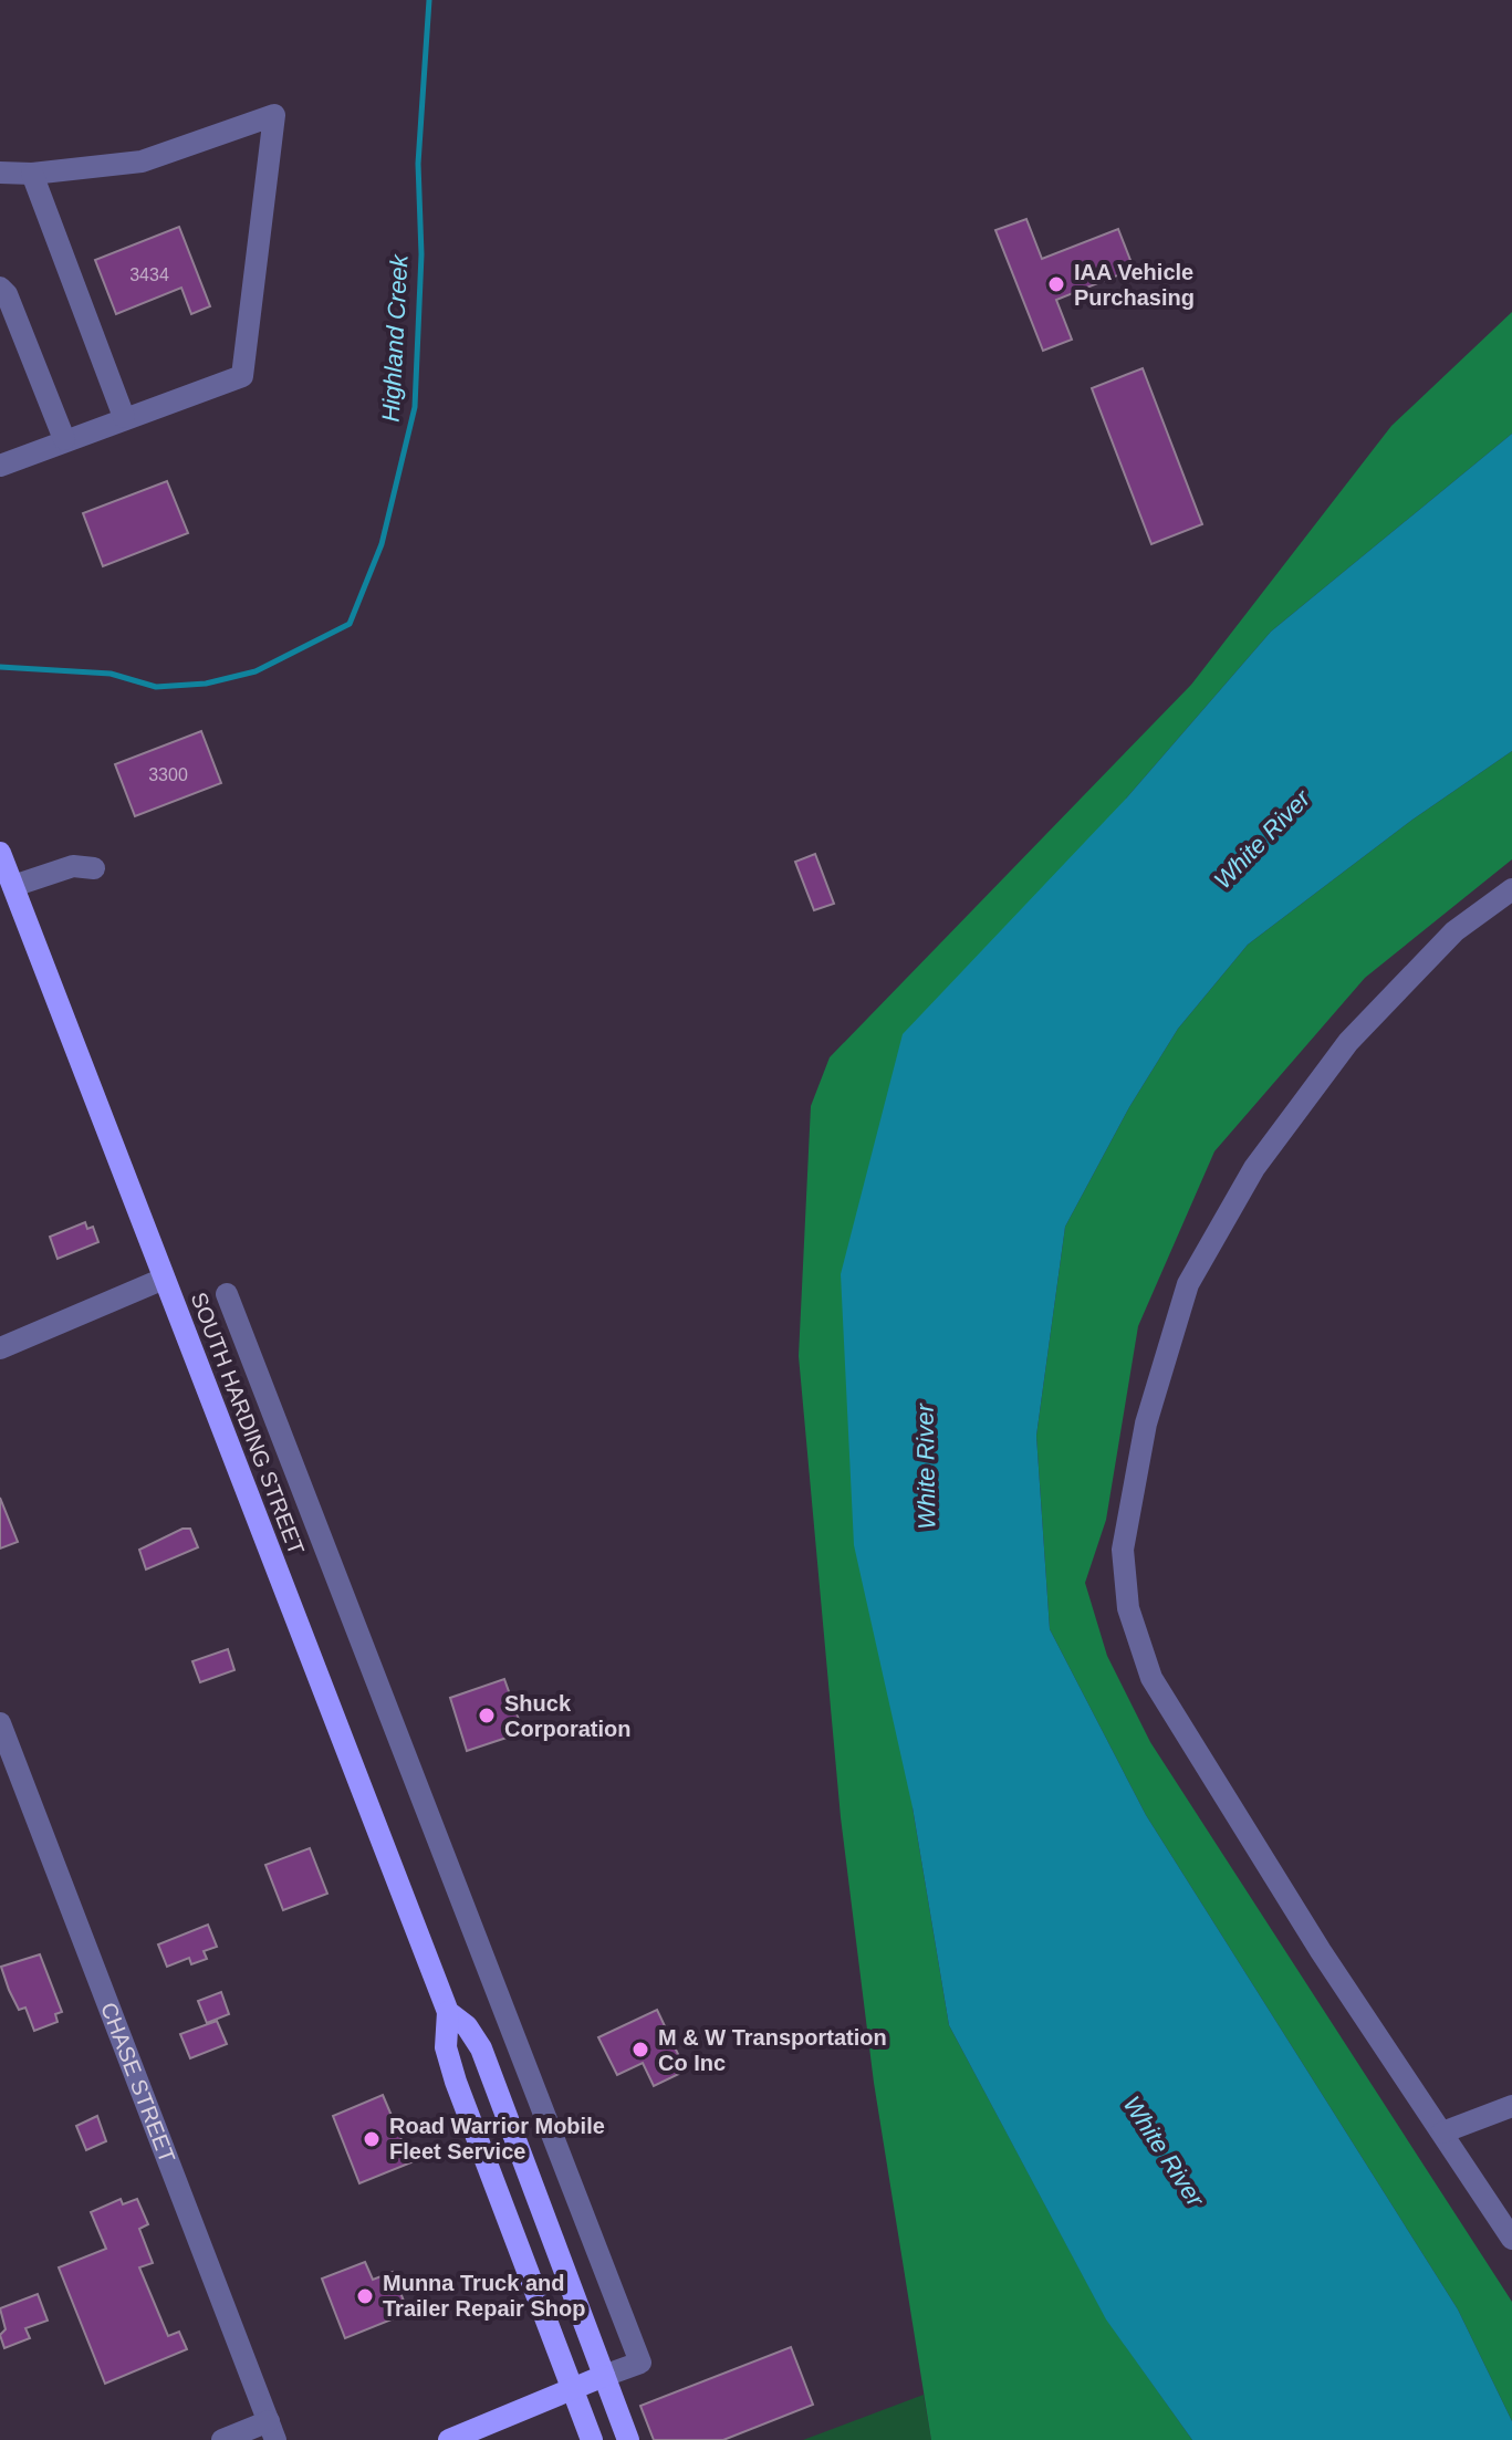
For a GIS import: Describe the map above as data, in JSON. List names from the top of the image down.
{
  "streets": {
    "main road": ["SOUTH HARDING STREET"],
    "street": ["CHASE STREET"]
  },
  "water": ["Highland Creek", "White River"],
  "places": [
    "IAA Vehicle Purchasing",
    "Shuck Corporation",
    "M & W Transportation Co Inc",
    "Road Warrior Mobile Fleet Service",
    "Munna Truck and Trailer Repair Shop"
  ],
  "house_numbers": ["3434", "3300"]
}
